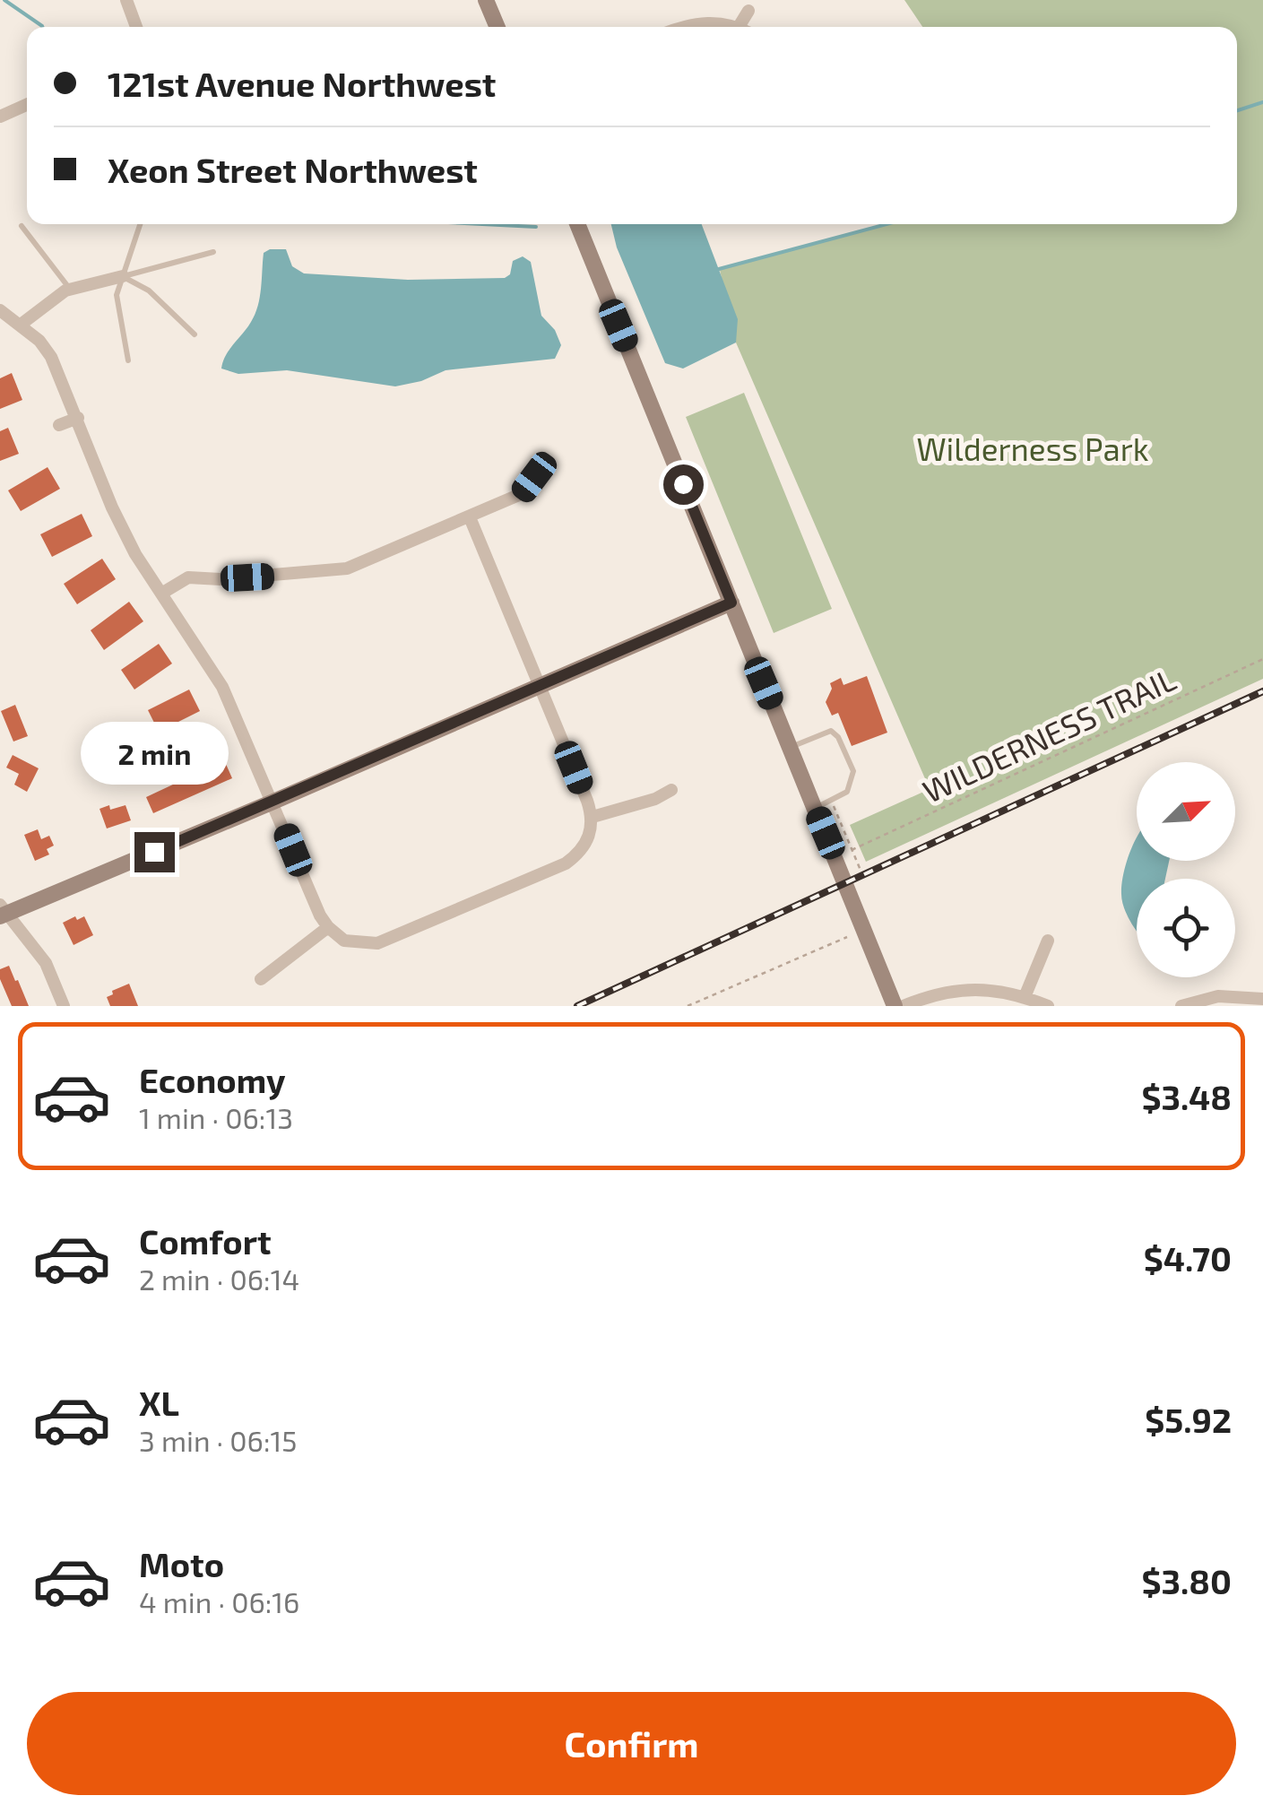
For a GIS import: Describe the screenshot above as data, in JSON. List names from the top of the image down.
{
  "streets": {
    "path": ["WILDERNESS TRAIL"]
  },
  "parks": ["Wilderness Park"],
  "north": "top right",
  "page": {
    "banner": ["121st Avenue Northwest", "Xeon Street Northwest"],
    "bubble": "2 min",
    "list": [
      {
        "name": "Economy",
        "note": "1 min · 06:13",
        "value": "$3.48"
      },
      {
        "name": "Comfort",
        "note": "2 min · 06:14",
        "value": "$4.70"
      },
      {
        "name": "XL",
        "note": "3 min · 06:15",
        "value": "$5.92"
      },
      {
        "name": "Moto",
        "note": "4 min · 06:16",
        "value": "$3.80"
      }
    ],
    "buttons": "Confirm"
  }
}
